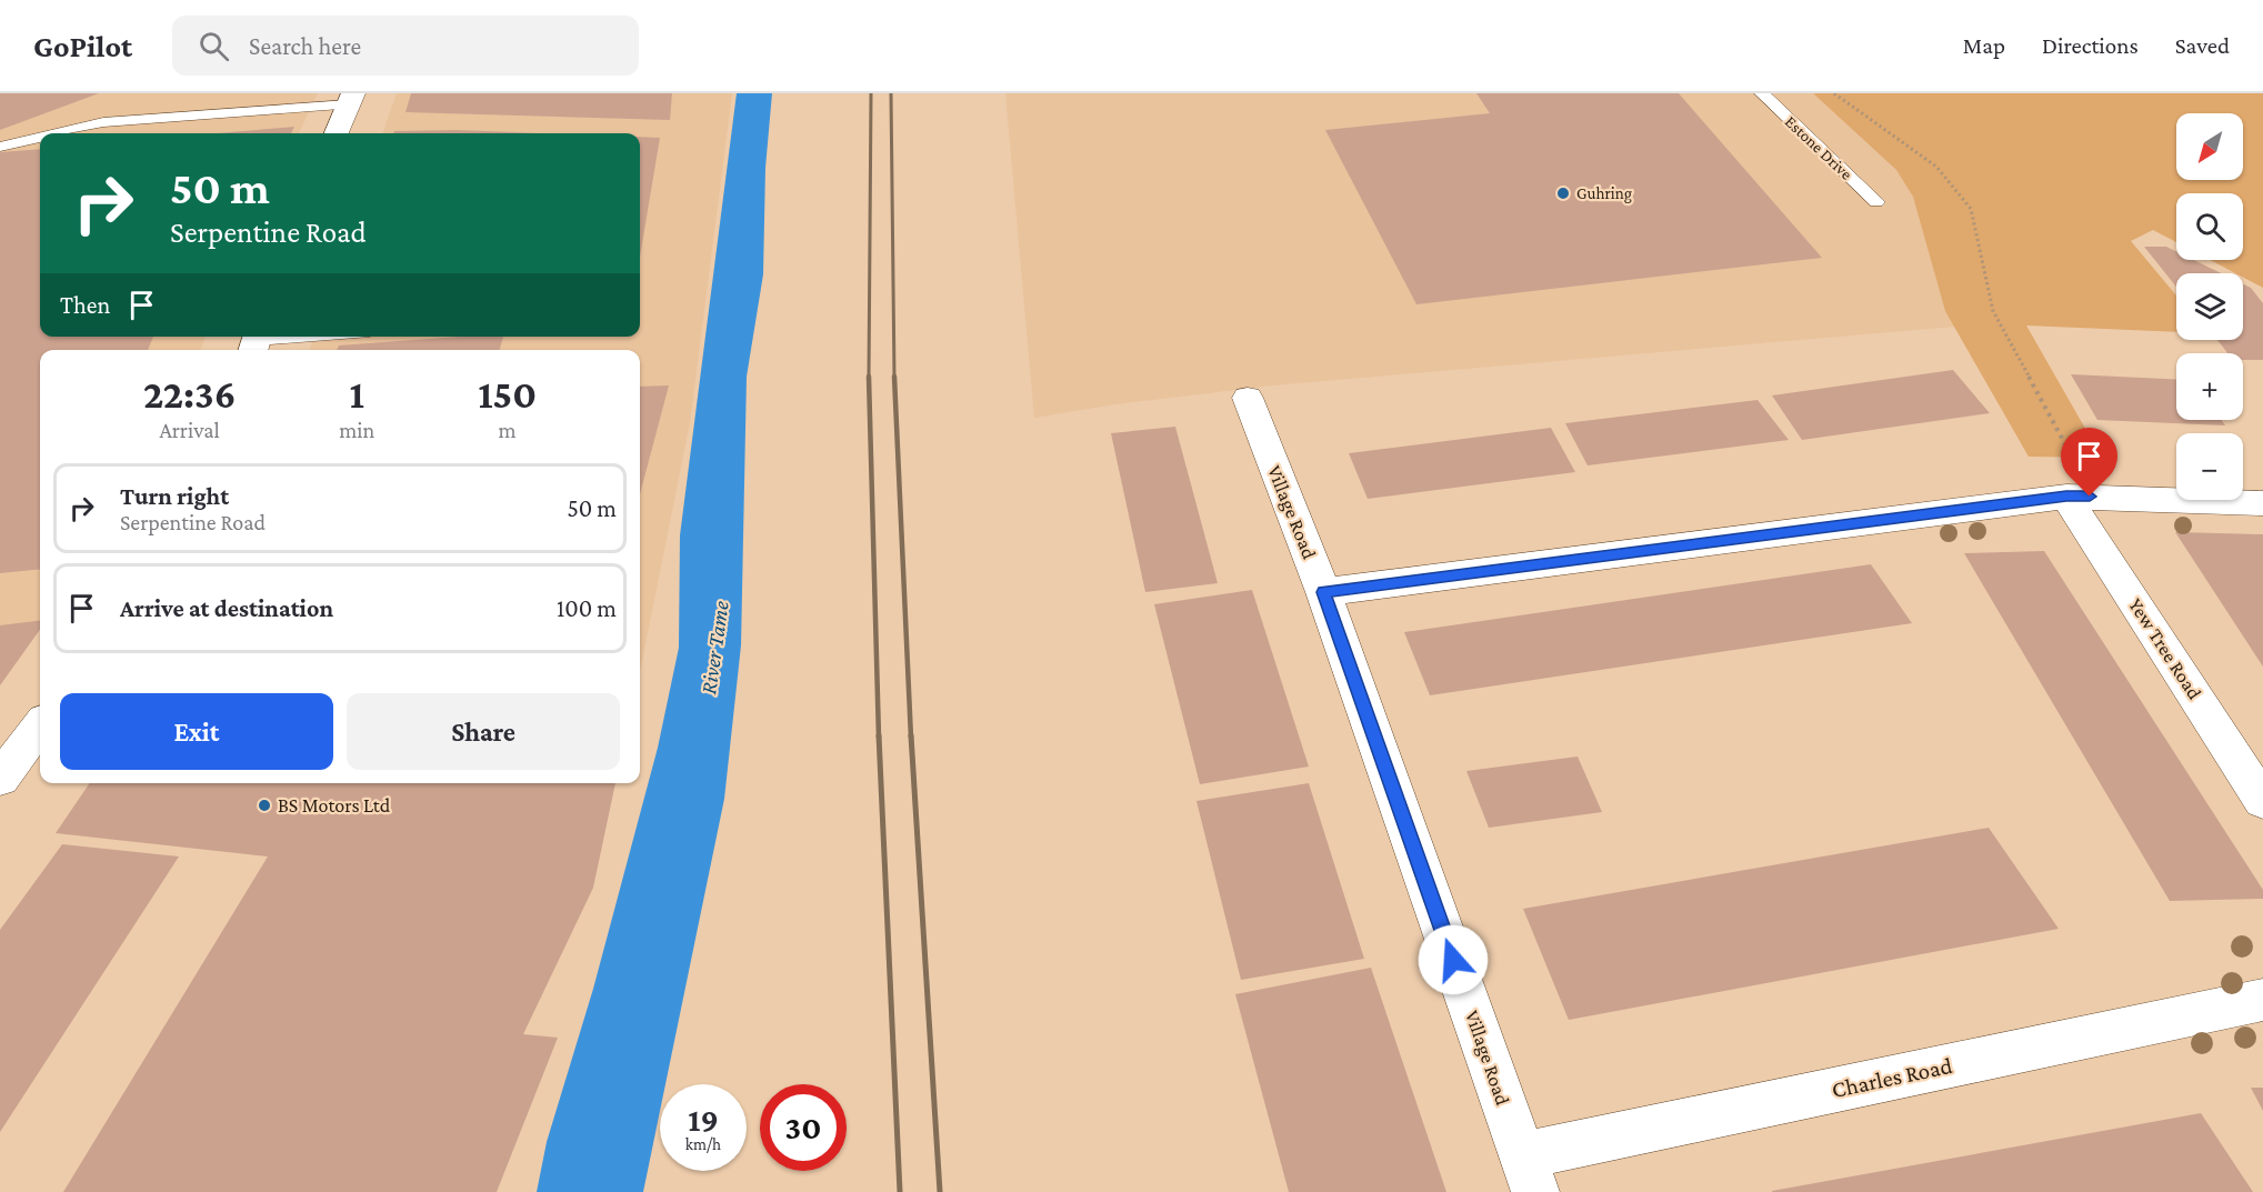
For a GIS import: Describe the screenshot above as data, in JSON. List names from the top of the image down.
{
  "streets": {
    "street": ["Village Road", "Yew Tree Road", "Charles Road"],
    "lane": ["Estone Drive"]
  },
  "crossings": [
    ["Village Road", "Charles Road"]
  ],
  "water": ["River Tame"],
  "places": ["Guhring", "BS Motors Ltd"],
  "north": "bottom left",
  "page": {
    "header": "GoPilot",
    "search": "Search here",
    "nav": ["Map", "Directions", "Saved"],
    "map_buttons": ["+", "−"],
    "turn": ["50 m", "Serpentine Road"],
    "then": "Then",
    "eta": [
      "22:36",
      "Arrival",
      "1",
      "min",
      "150",
      "m"
    ],
    "list": [
      {
        "name": "Turn right",
        "note": "Serpentine Road",
        "value": "50 m"
      },
      {
        "name": "Arrive at destination",
        "value": "100 m"
      }
    ],
    "buttons": ["Exit", "Share"],
    "speed": "19 km/h",
    "limit": "30"
  }
}
